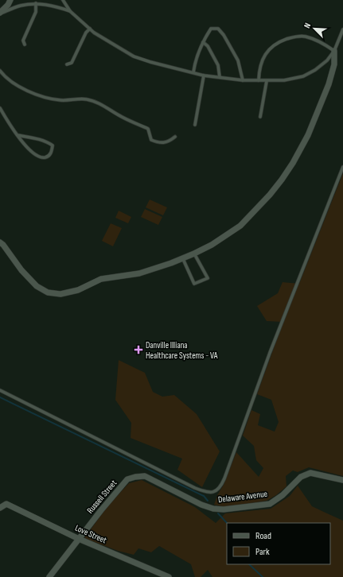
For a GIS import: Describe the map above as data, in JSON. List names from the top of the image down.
{
  "streets": {
    "street": ["Russell Street", "Delaware Avenue", "Love Street"]
  },
  "crossings": [
    ["Russell Street", "Delaware Avenue"],
    ["Russell Street", "Love Street"]
  ],
  "places": {
    "health": ["Danville Illiana Healthcare Systems - VA"]
  },
  "legend": ["Road", "Park"],
  "north": "top left"
}
